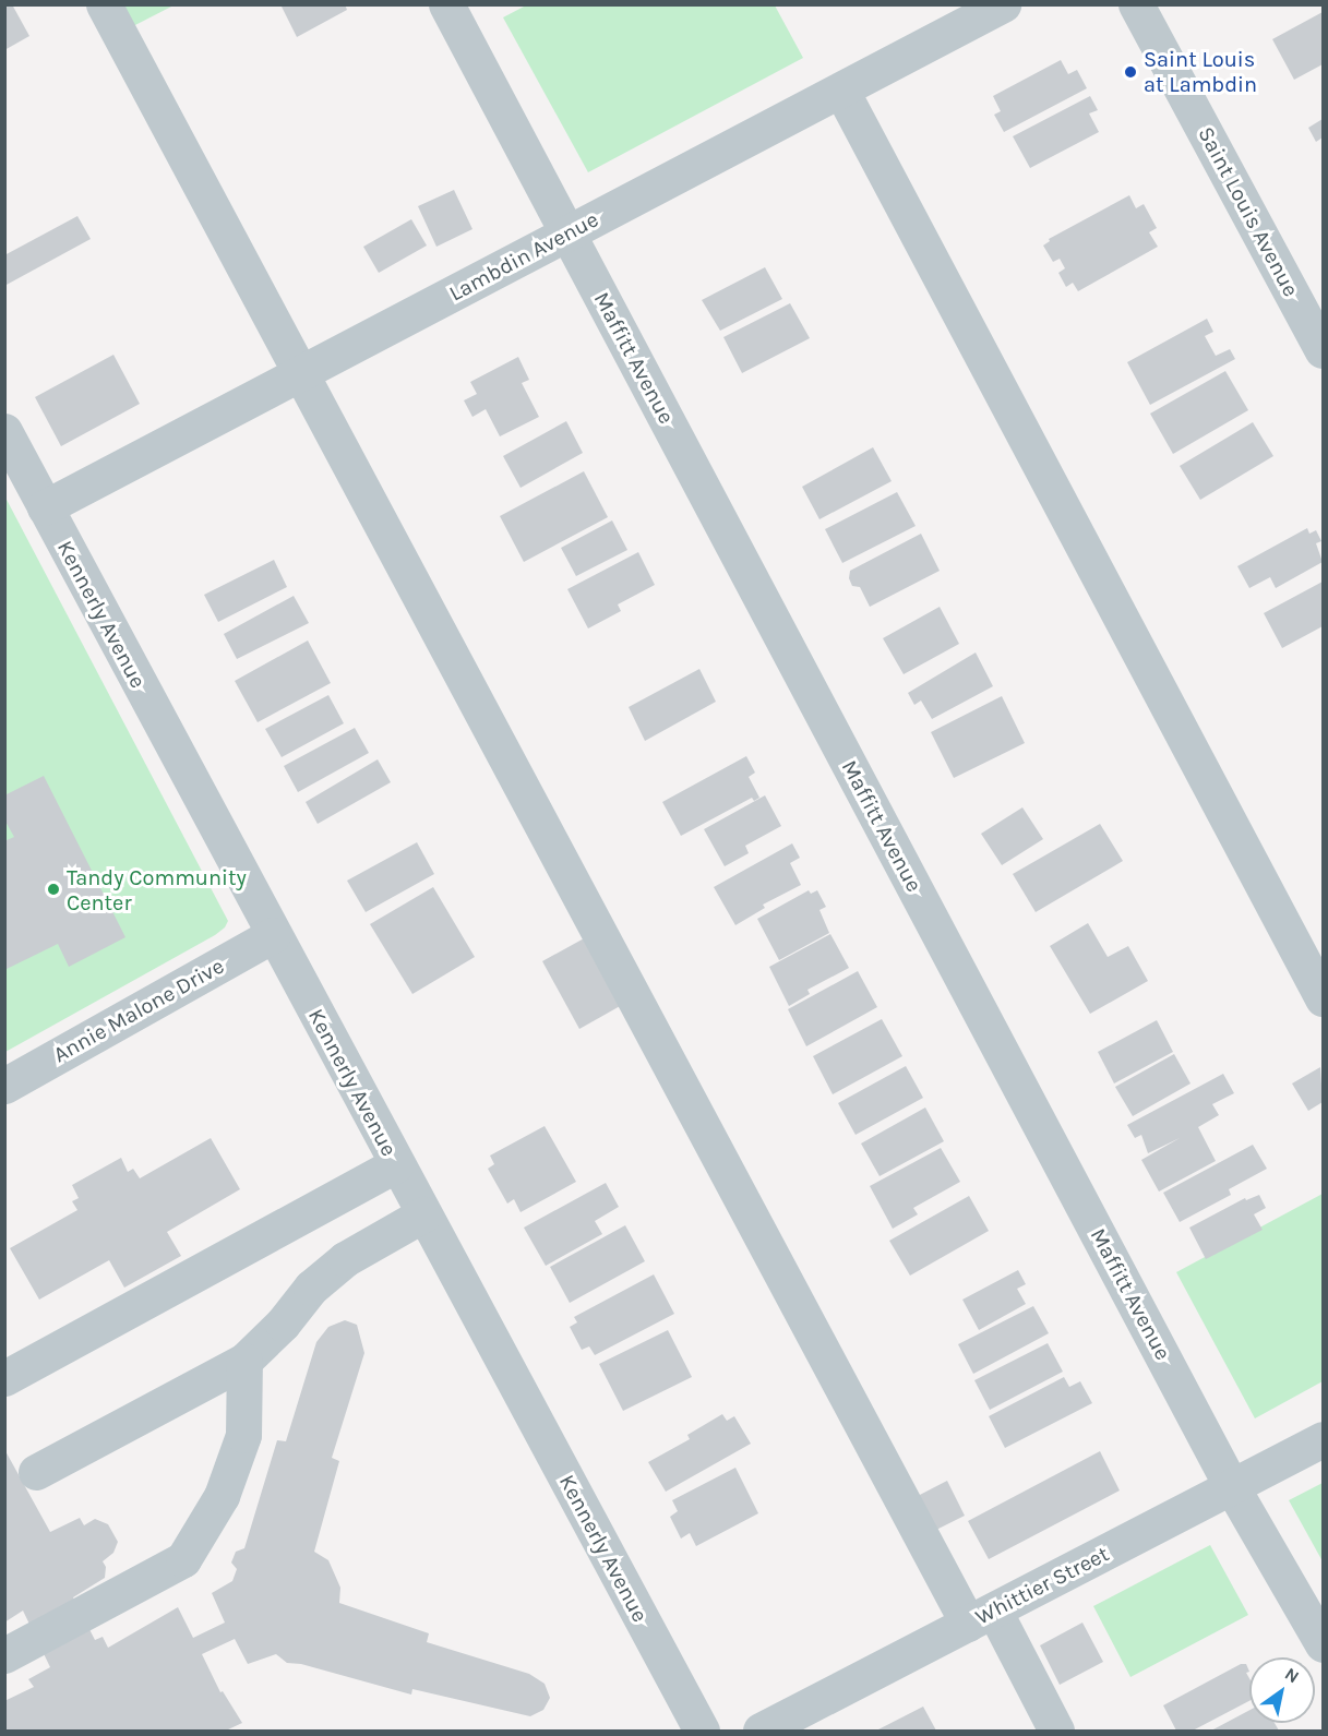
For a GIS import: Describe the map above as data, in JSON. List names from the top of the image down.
{
  "streets": {
    "street": [
      "Saint Louis Avenue",
      "Lambdin Avenue",
      "Maffitt Avenue",
      "Kennerly Avenue",
      "Annie Malone Drive",
      "Whittier Street"
    ]
  },
  "crossings": [
    ["Lambdin Avenue", "Maffitt Avenue"],
    ["Lambdin Avenue", "Kennerly Avenue"],
    ["Maffitt Avenue", "Whittier Street"],
    ["Kennerly Avenue", "Annie Malone Drive"]
  ],
  "places": ["Saint Louis at Lambdin", "Tandy Community Center"],
  "north": "top right"
}
